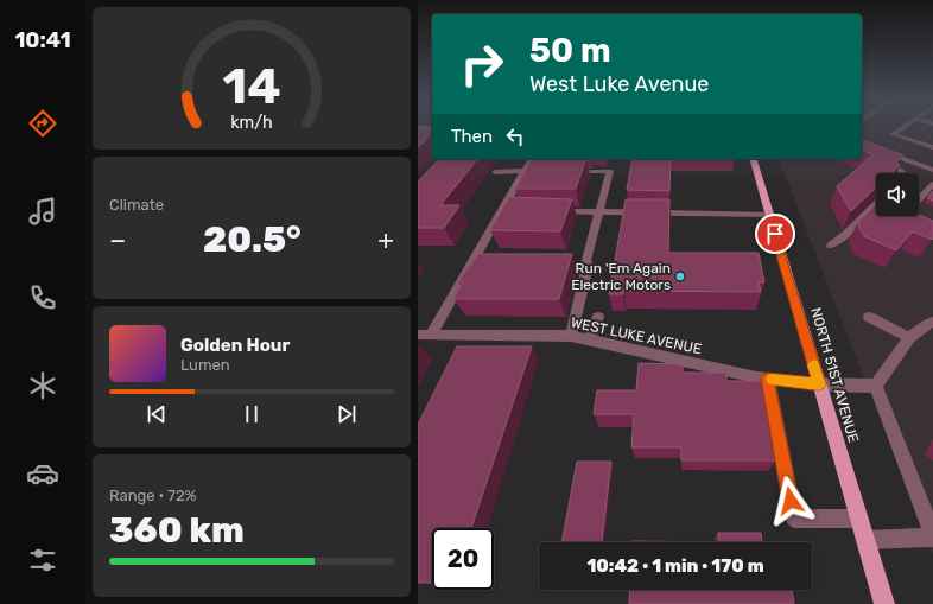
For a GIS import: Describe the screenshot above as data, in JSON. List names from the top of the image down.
{
  "streets": {
    "main road": ["NORTH 51ST AVENUE"],
    "street": ["WEST LUKE AVENUE"]
  },
  "crossings": [
    ["WEST LUKE AVENUE", "NORTH 51ST AVENUE"]
  ],
  "places": ["Run 'Em Again Electric Motors"],
  "page": {
    "tabs": "10:41",
    "turn": ["50 m", "West Luke Avenue"],
    "then": "Then",
    "tile": [
      "Climate",
      ["Range · 72%", "360 km"]
    ],
    "heat": ["−", "20.5°", "+"],
    "song": ["Golden Hour", "Lumen"],
    "limit": "20",
    "trip": "10:42 · 1 min · 170 m",
    "gauge": ["14", "km/h"]
  }
}
